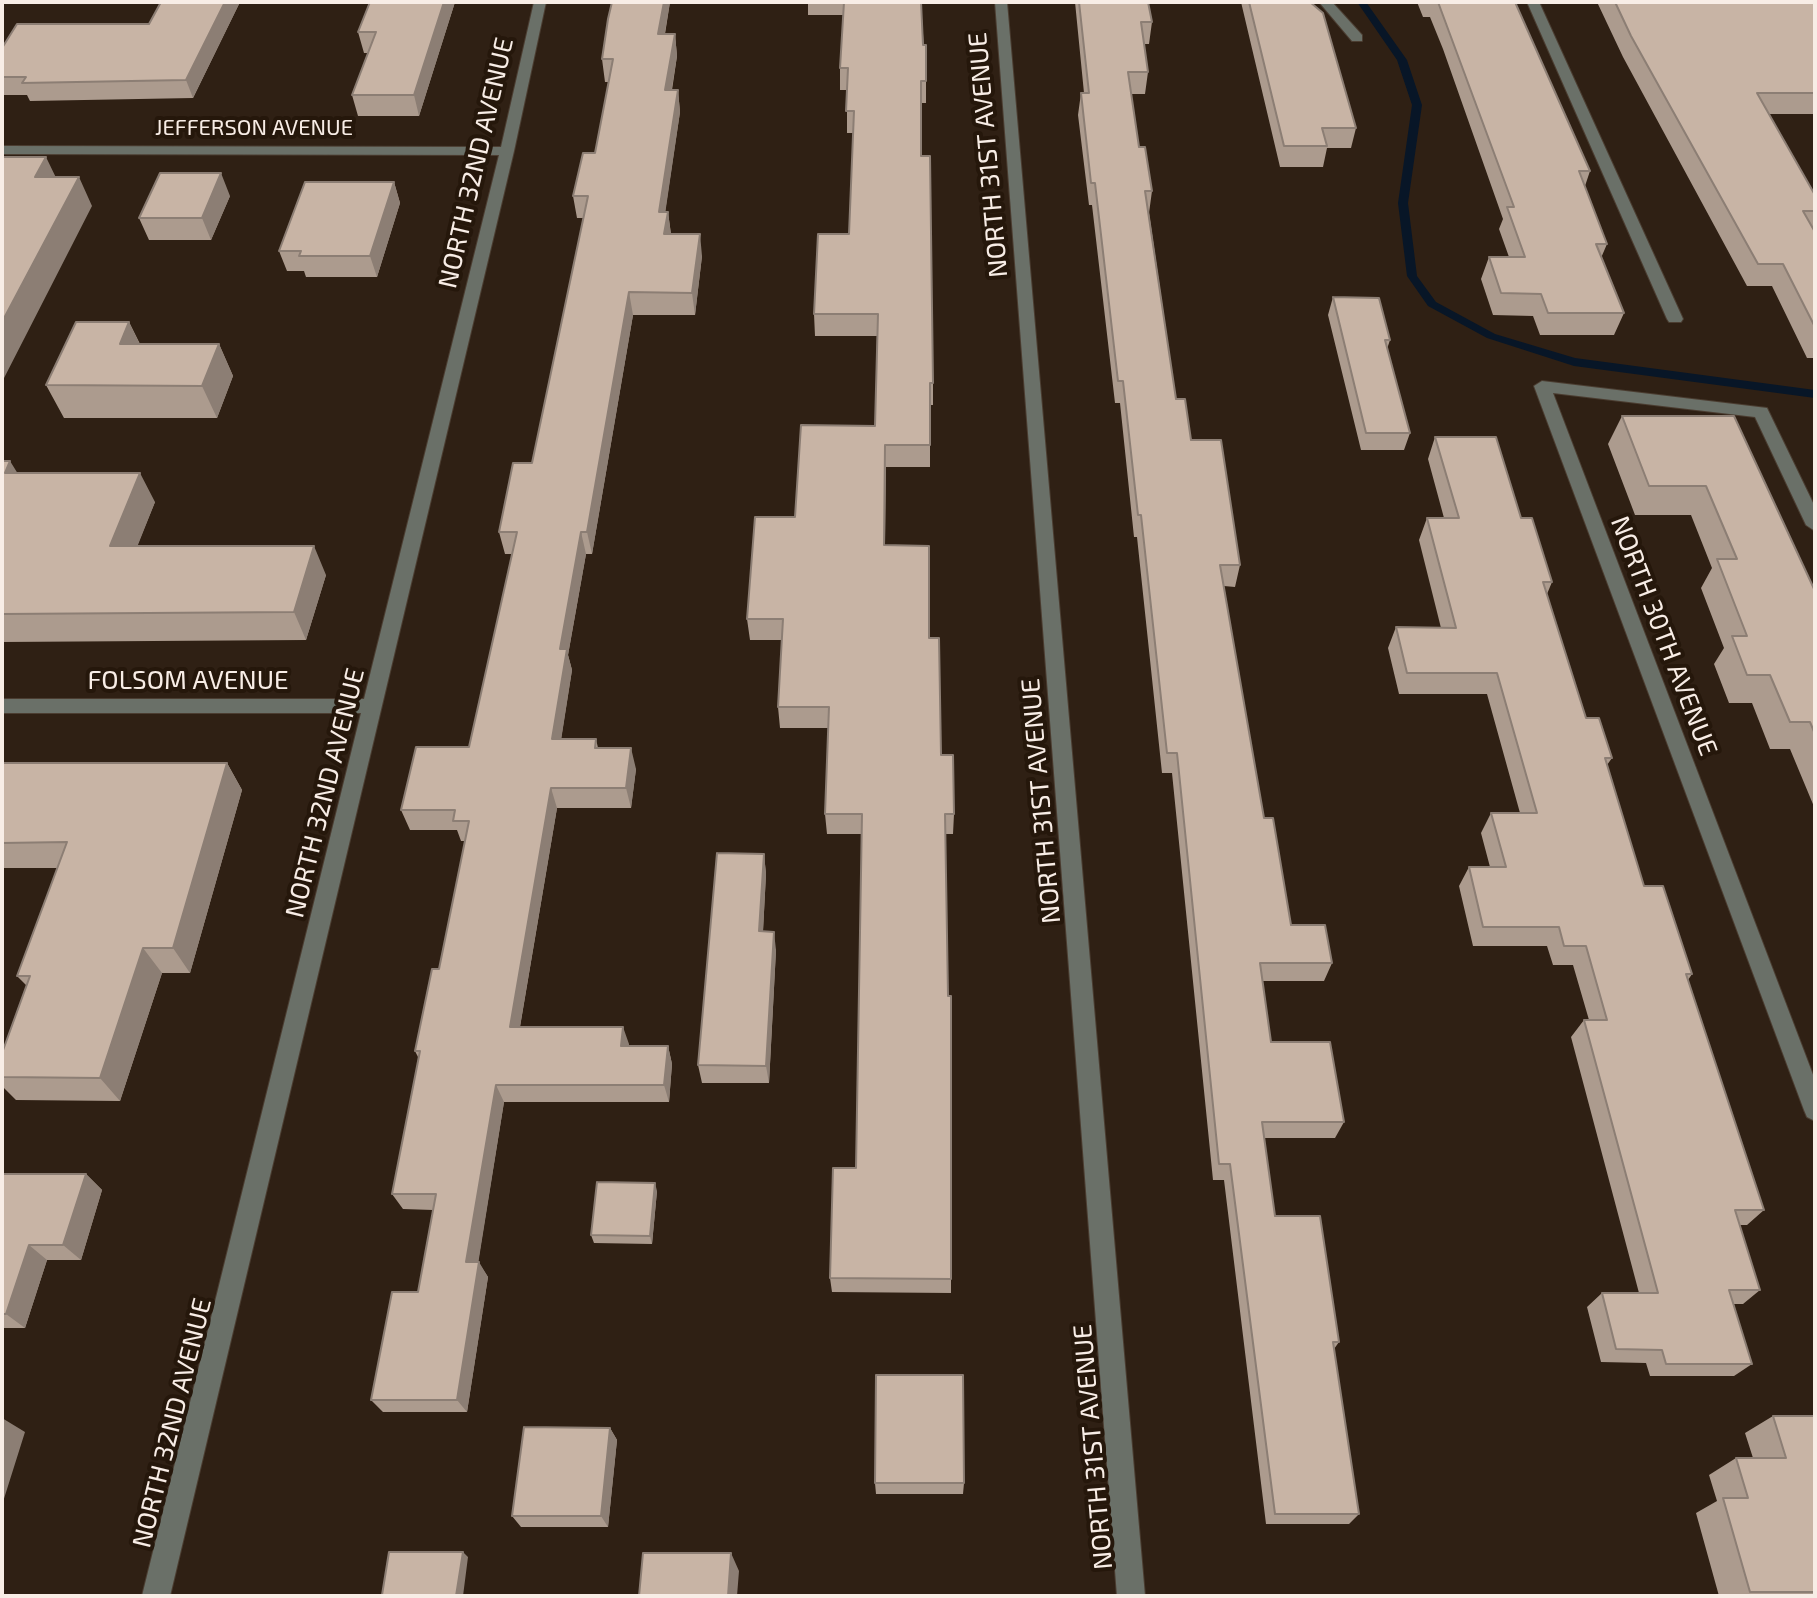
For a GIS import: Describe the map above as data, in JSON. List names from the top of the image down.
{
  "streets": {
    "street": [
      "JEFFERSON AVENUE",
      "NORTH 31ST AVENUE",
      "NORTH 32ND AVENUE",
      "NORTH 30TH AVENUE",
      "FOLSOM AVENUE"
    ]
  },
  "crossings": [
    ["JEFFERSON AVENUE", "NORTH 32ND AVENUE"],
    ["NORTH 32ND AVENUE", "FOLSOM AVENUE"]
  ]
}
